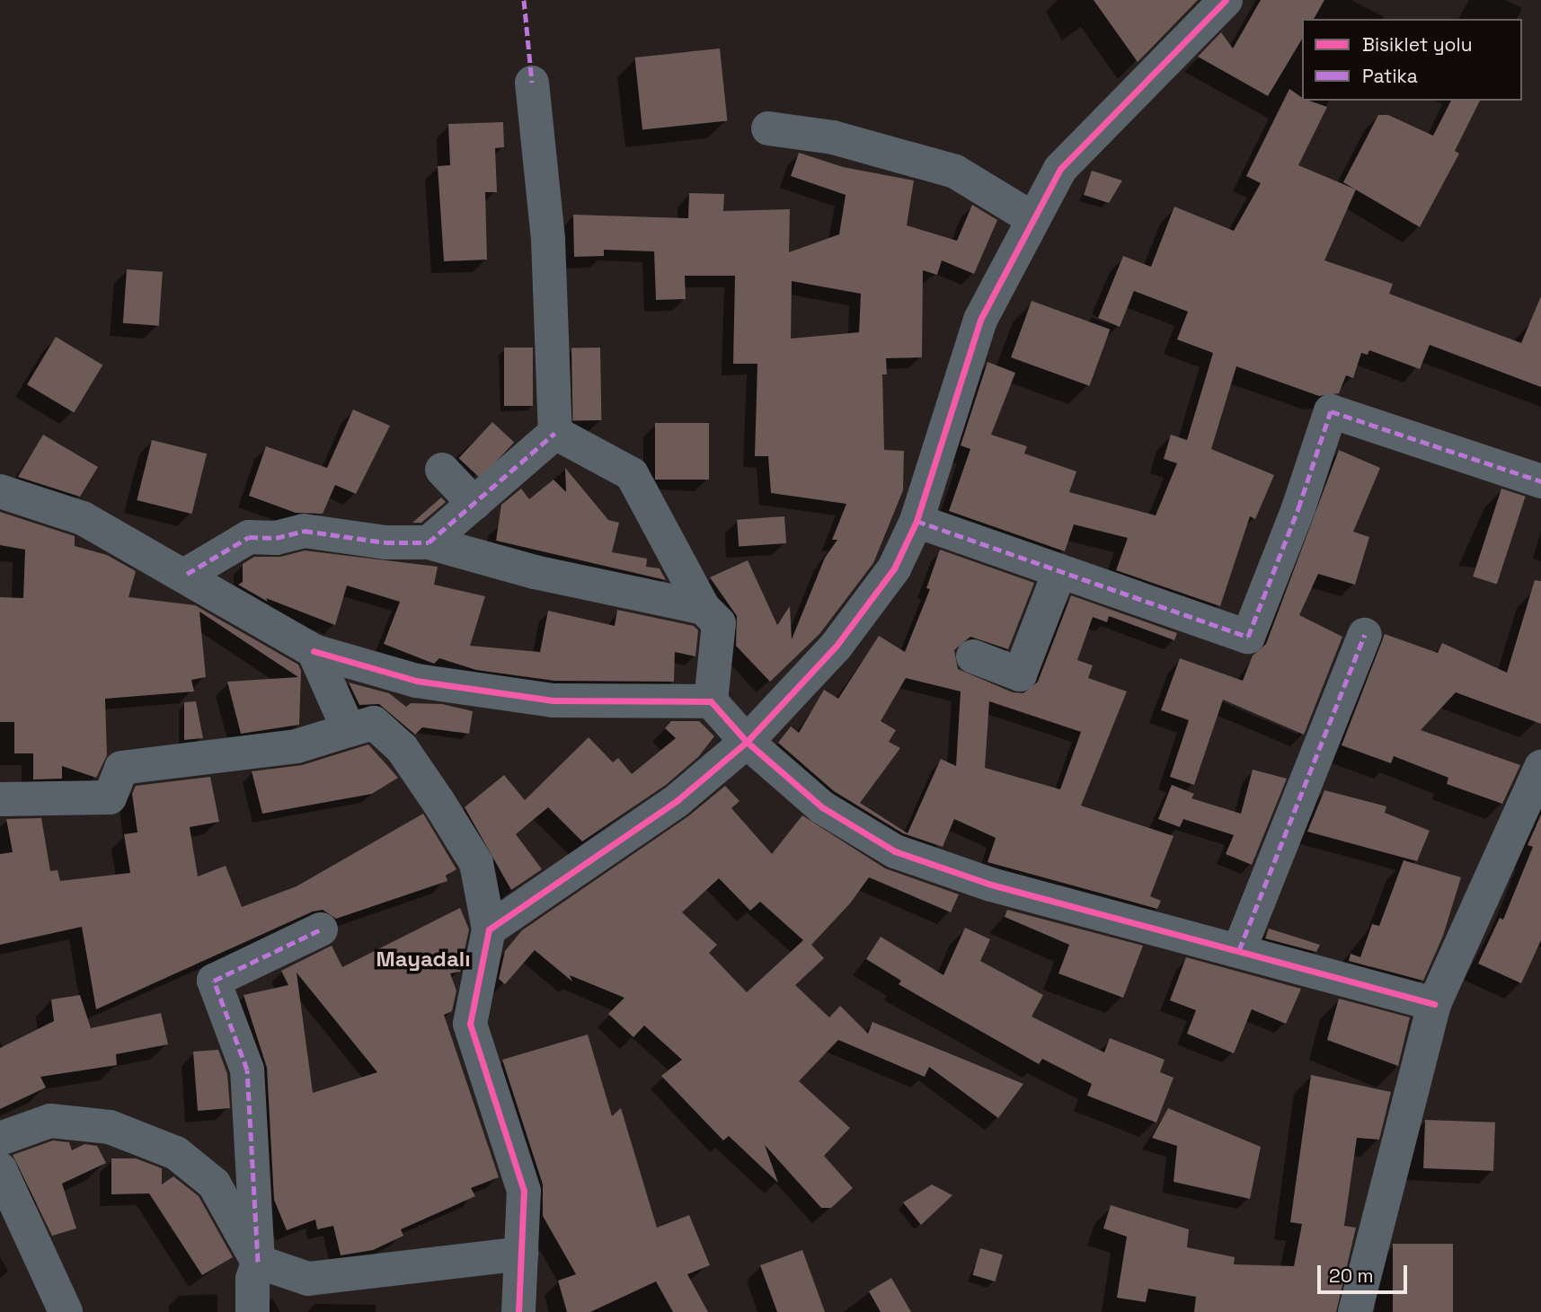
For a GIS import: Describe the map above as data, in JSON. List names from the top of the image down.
{
  "districts": ["Mayadalı"],
  "legend": ["Bisiklet yolu", "Patika"],
  "scale_bar": "20 m"
}
